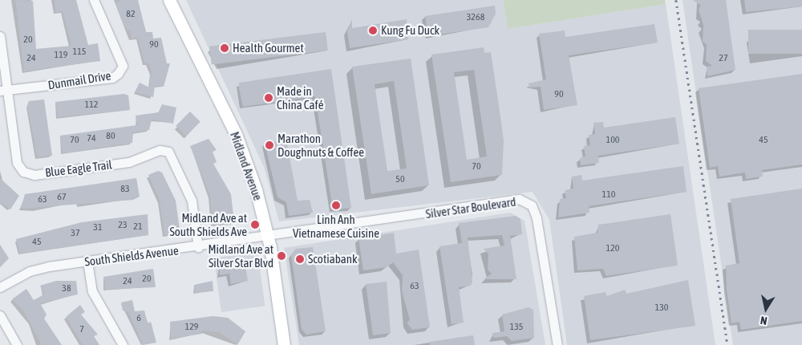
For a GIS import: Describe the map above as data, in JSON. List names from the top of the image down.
{
  "streets": {
    "main road": ["Midland Avenue"],
    "street": [
      "Dunmail Drive",
      "Blue Eagle Trail",
      "Silver Star Boulevard",
      "South Shields Avenue"
    ]
  },
  "crossings": [
    ["Dunmail Drive", "Blue Eagle Trail"],
    ["Midland Avenue", "Silver Star Boulevard"],
    ["Midland Avenue", "South Shields Avenue"],
    ["Blue Eagle Trail", "South Shields Avenue"],
    ["Silver Star Boulevard", "South Shields Avenue"]
  ],
  "places": [
    "Kung Fu Duck",
    "Health Gourmet",
    "Made in China Café",
    "Marathon Doughnuts & Coffee",
    "Linh Anh Vietnamese Cuisine",
    "Midland Ave at South Shields Ave",
    "Midland Ave at Silver Star Blvd",
    "Scotiabank"
  ],
  "house_numbers": [
    "82",
    "3268",
    "20",
    "90",
    "115",
    "119",
    "24",
    "27",
    "90",
    "112",
    "80",
    "74",
    "70",
    "100",
    "45",
    "70",
    "50",
    "83",
    "110",
    "67",
    "63",
    "23",
    "21",
    "31",
    "37",
    "45",
    "120",
    "20",
    "24",
    "63",
    "38",
    "130",
    "6",
    "129",
    "135",
    "7"
  ],
  "north": "bottom"
}
